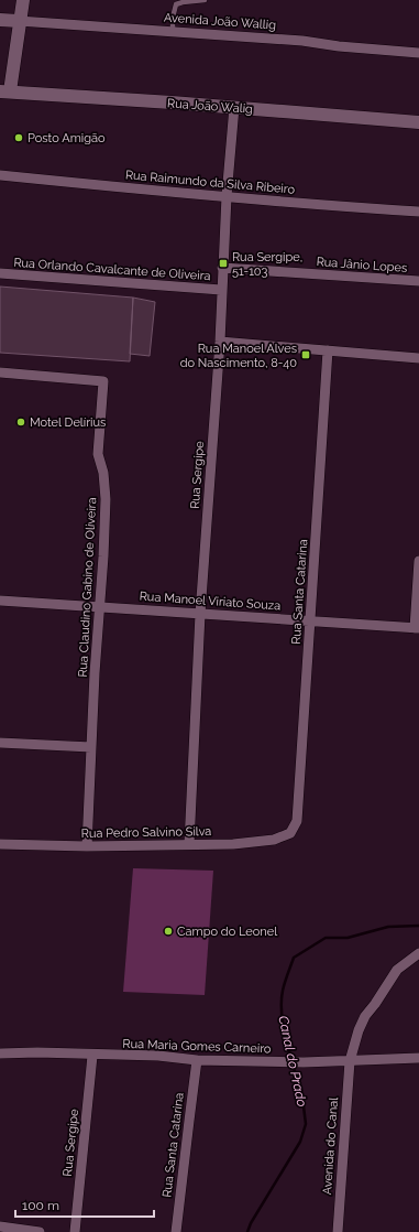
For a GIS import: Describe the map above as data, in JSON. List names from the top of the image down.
{
  "streets": {
    "street": [
      "Avenida João Wallig",
      "Rua João Walig",
      "Rua Raimundo da Silva Ribeiro",
      "Rua Jânio Lopes",
      "Rua Orlando Cavalcante de Oliveira",
      "Rua Sergipe",
      "Rua Claudino Gabino de Oliveira",
      "Rua Santa Catarina",
      "Rua Manoel Viriato Souza",
      "Rua Pedro Salvino Silva",
      "Rua Maria Gomes Carneiro",
      "Avenida do Canal"
    ]
  },
  "crossings": [
    ["Rua João Walig", "Rua Sergipe"],
    ["Rua Raimundo da Silva Ribeiro", "Rua Sergipe"],
    ["Rua Jânio Lopes", "Rua Sergipe"],
    ["Rua Orlando Cavalcante de Oliveira", "Rua Sergipe"],
    ["Rua Sergipe", "Rua Manoel Viriato Souza"],
    ["Rua Sergipe", "Rua Pedro Salvino Silva"],
    ["Rua Sergipe", "Rua Maria Gomes Carneiro"],
    ["Rua Claudino Gabino de Oliveira", "Rua Manoel Viriato Souza"],
    ["Rua Claudino Gabino de Oliveira", "Rua Pedro Salvino Silva"],
    ["Rua Santa Catarina", "Rua Manoel Viriato Souza"],
    ["Rua Santa Catarina", "Rua Pedro Salvino Silva"],
    ["Rua Santa Catarina", "Rua Maria Gomes Carneiro"],
    ["Rua Maria Gomes Carneiro", "Avenida do Canal"]
  ],
  "water": ["Canal do Prado"],
  "places": {
    "other": ["Posto Amigão", "Motel Delírius", "Campo do Leonel"],
    "transit": ["Rua Sergipe, 51-103", "Rua Manoel Alves do Nascimento, 8-40"]
  },
  "scale_bar": "100 m"
}
